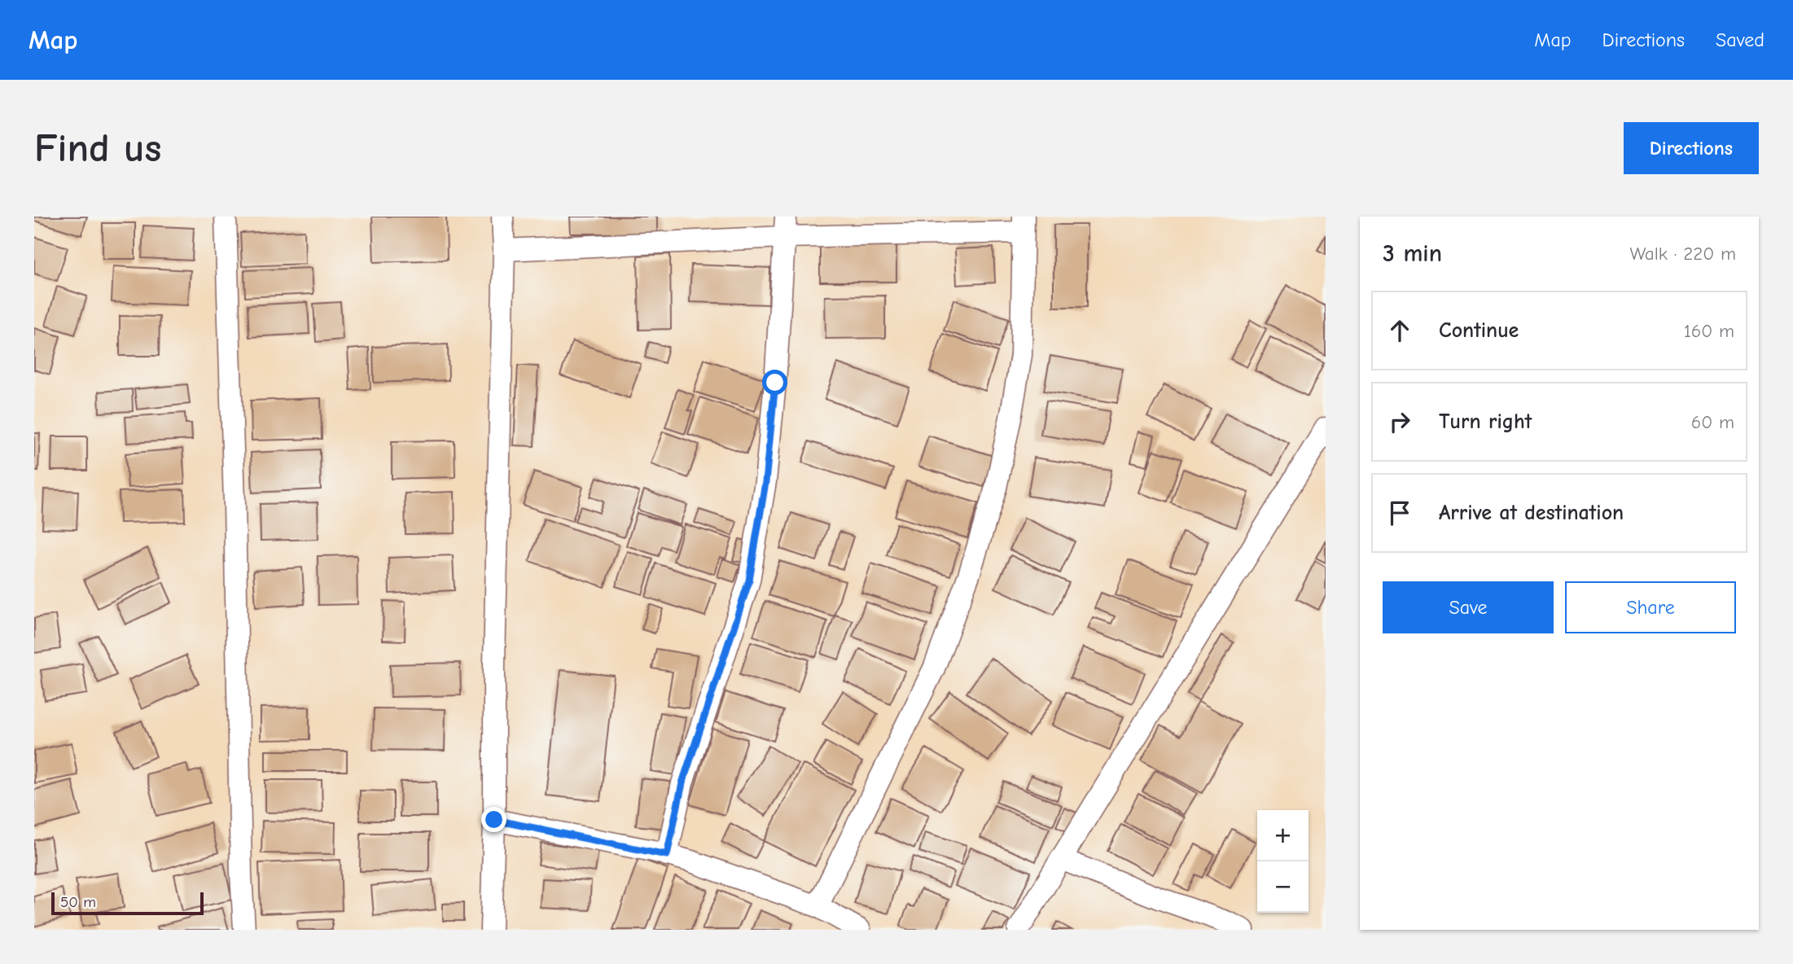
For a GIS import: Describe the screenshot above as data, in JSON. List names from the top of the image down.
{
  "scale_bar": "50 m",
  "page": {
    "header": "Map",
    "nav": ["Map", "Directions", "Saved"],
    "buttons": [
      "Directions",
      ["Save", "Share"]
    ],
    "title": "Find us",
    "heading": ["3 min", "Walk · 220 m"],
    "list": [
      ["Continue", "160 m"],
      ["Turn right", "60 m"],
      "Arrive at destination"
    ],
    "map_buttons": ["+", "−"],
    "scale": "50 m"
  }
}
